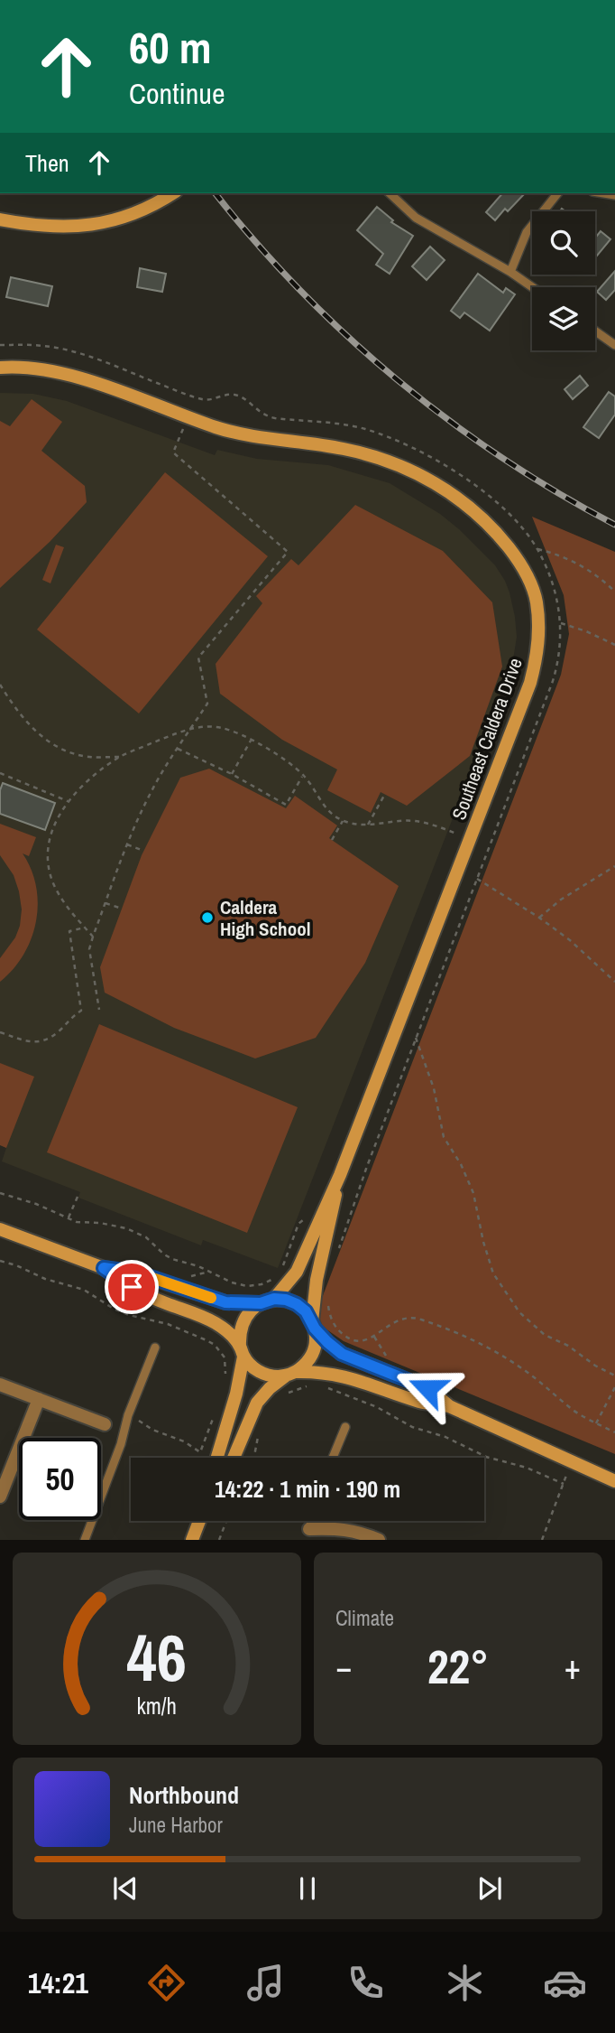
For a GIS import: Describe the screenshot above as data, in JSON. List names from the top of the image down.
{
  "streets": {
    "street": ["Southeast Caldera Drive"]
  },
  "places": ["Caldera High School"],
  "page": {
    "turn": ["60 m", "Continue"],
    "then": "Then",
    "limit": "50",
    "trip": "14:22 · 1 min · 190 m",
    "tile": "Climate",
    "heat": ["−", "22°", "+"],
    "song": ["Northbound", "June Harbor"],
    "tabs": "14:21",
    "gauge": ["46", "km/h"]
  }
}
